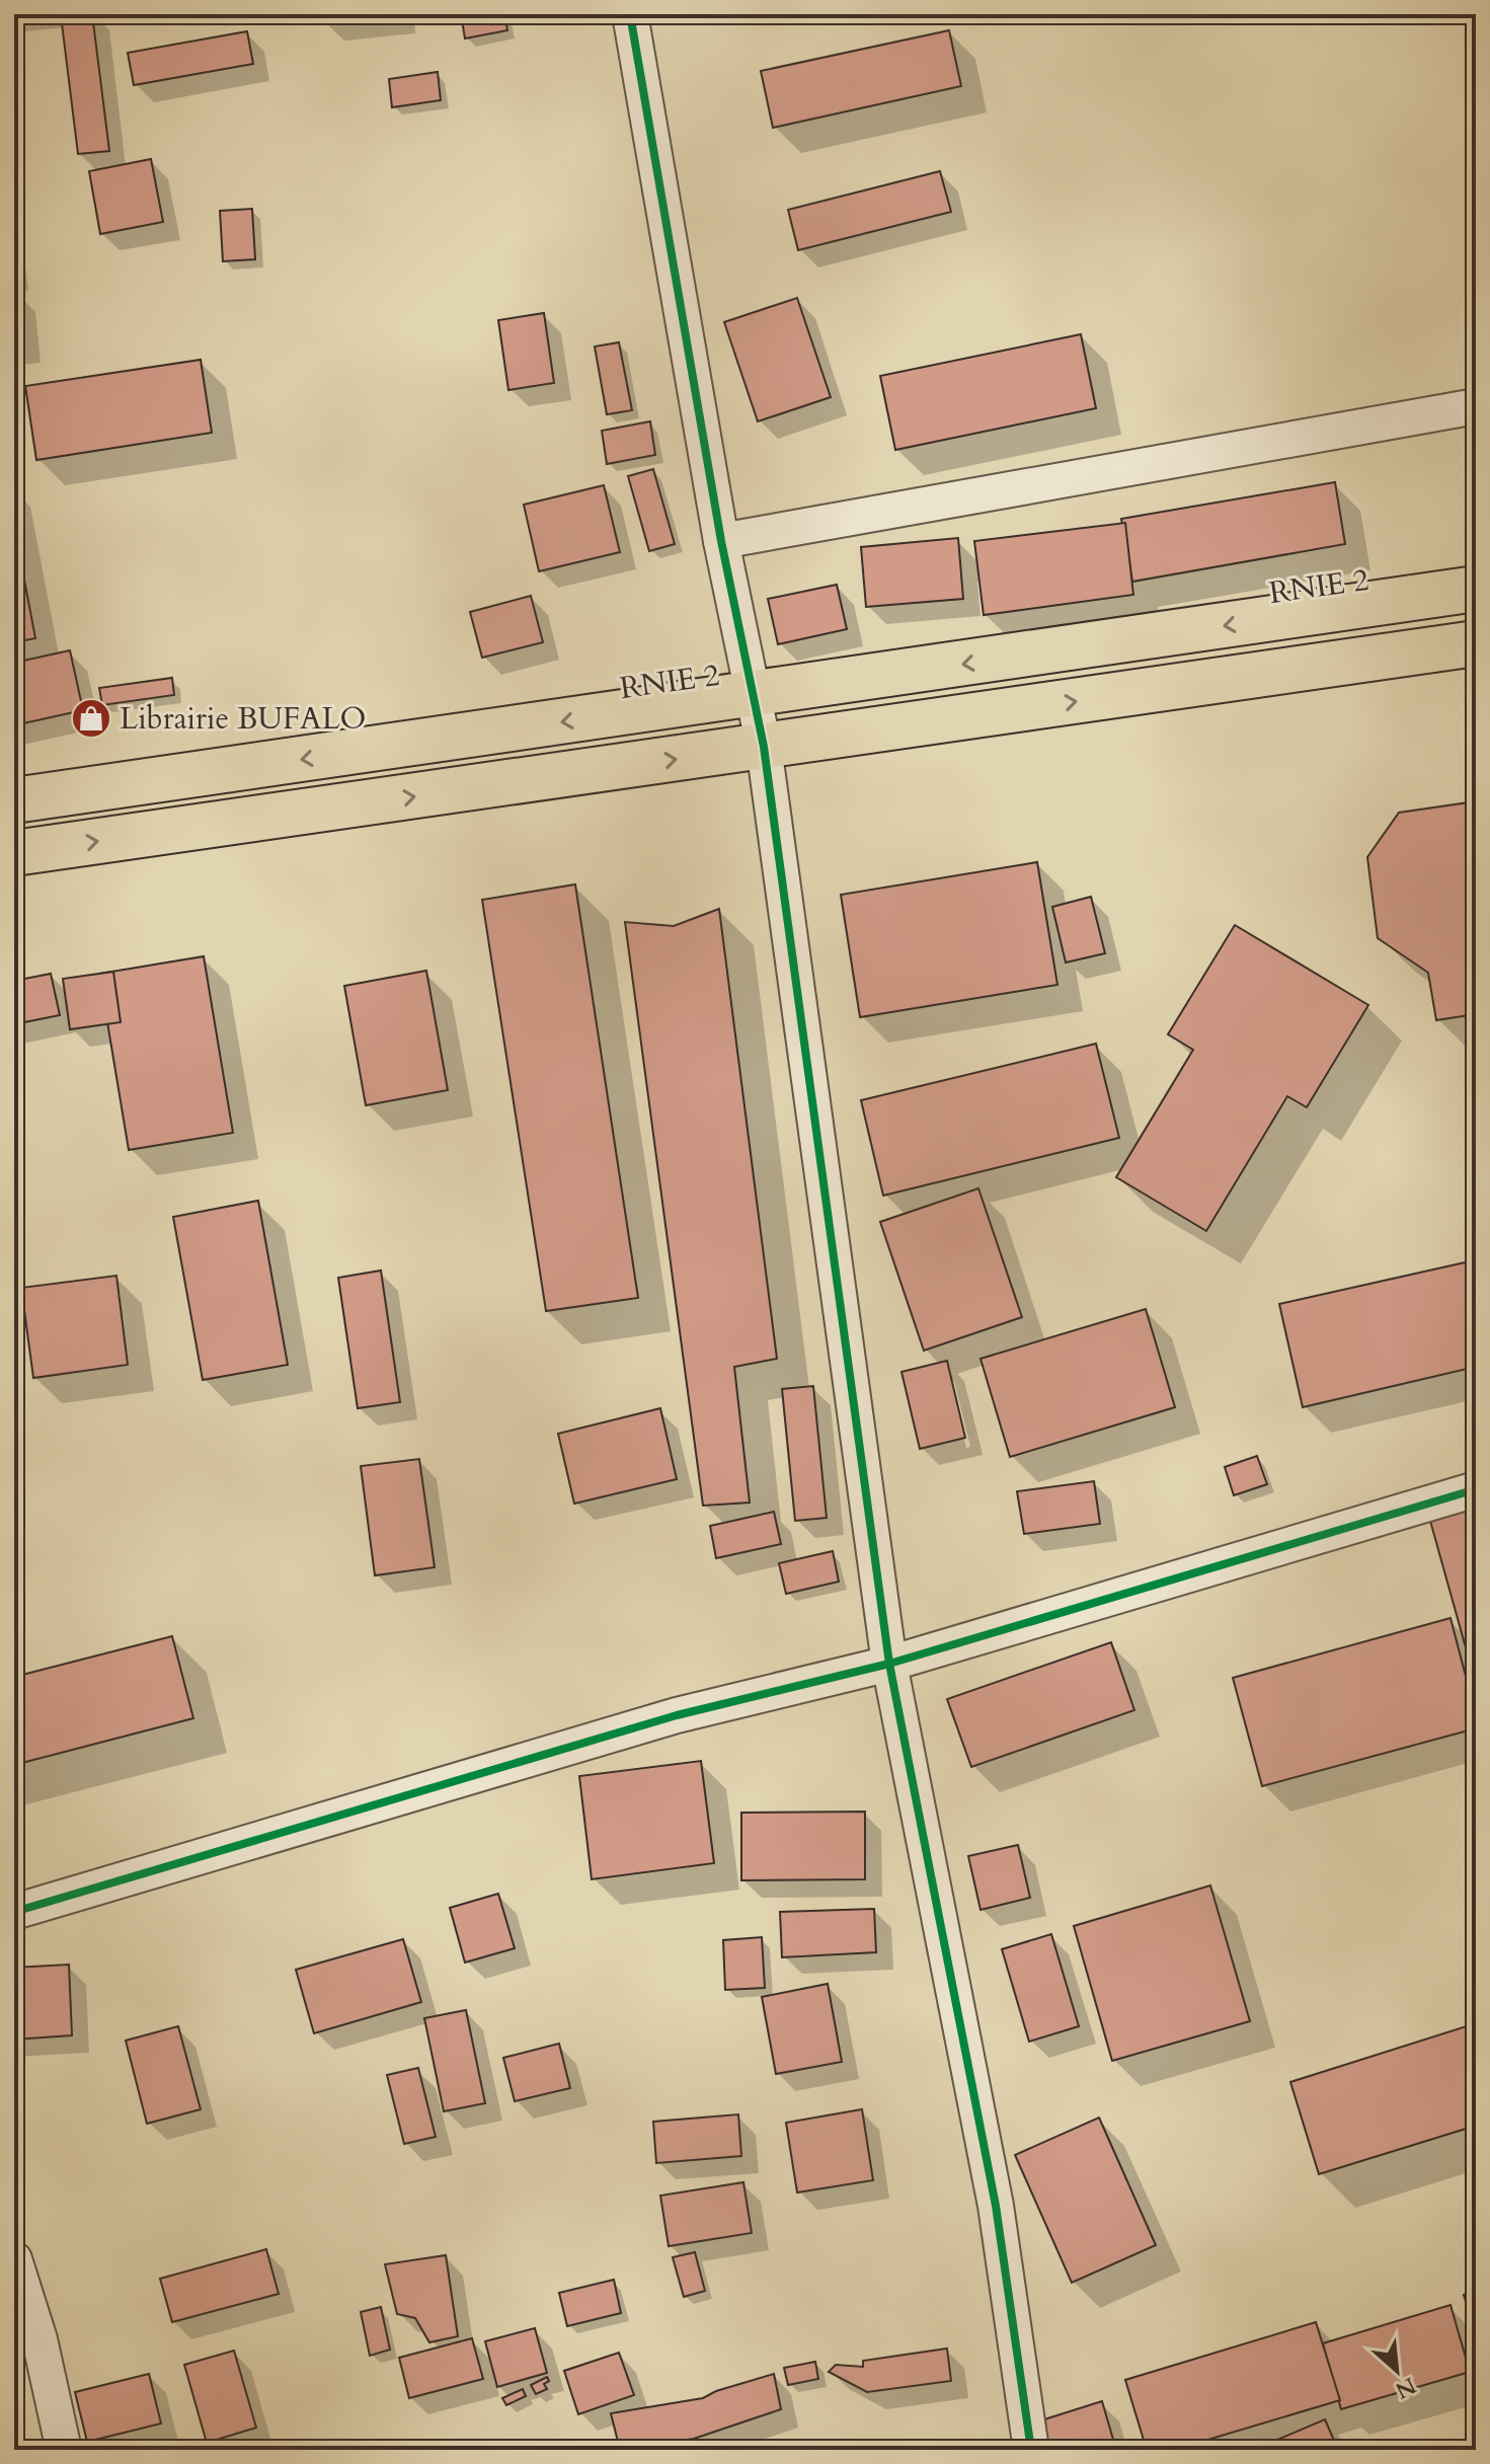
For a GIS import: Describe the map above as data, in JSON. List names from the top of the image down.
{
  "streets": {
    "highway": ["RNIE 2"]
  },
  "places": {
    "shop": ["Librairie BUFALO"]
  },
  "north": "bottom right"
}
